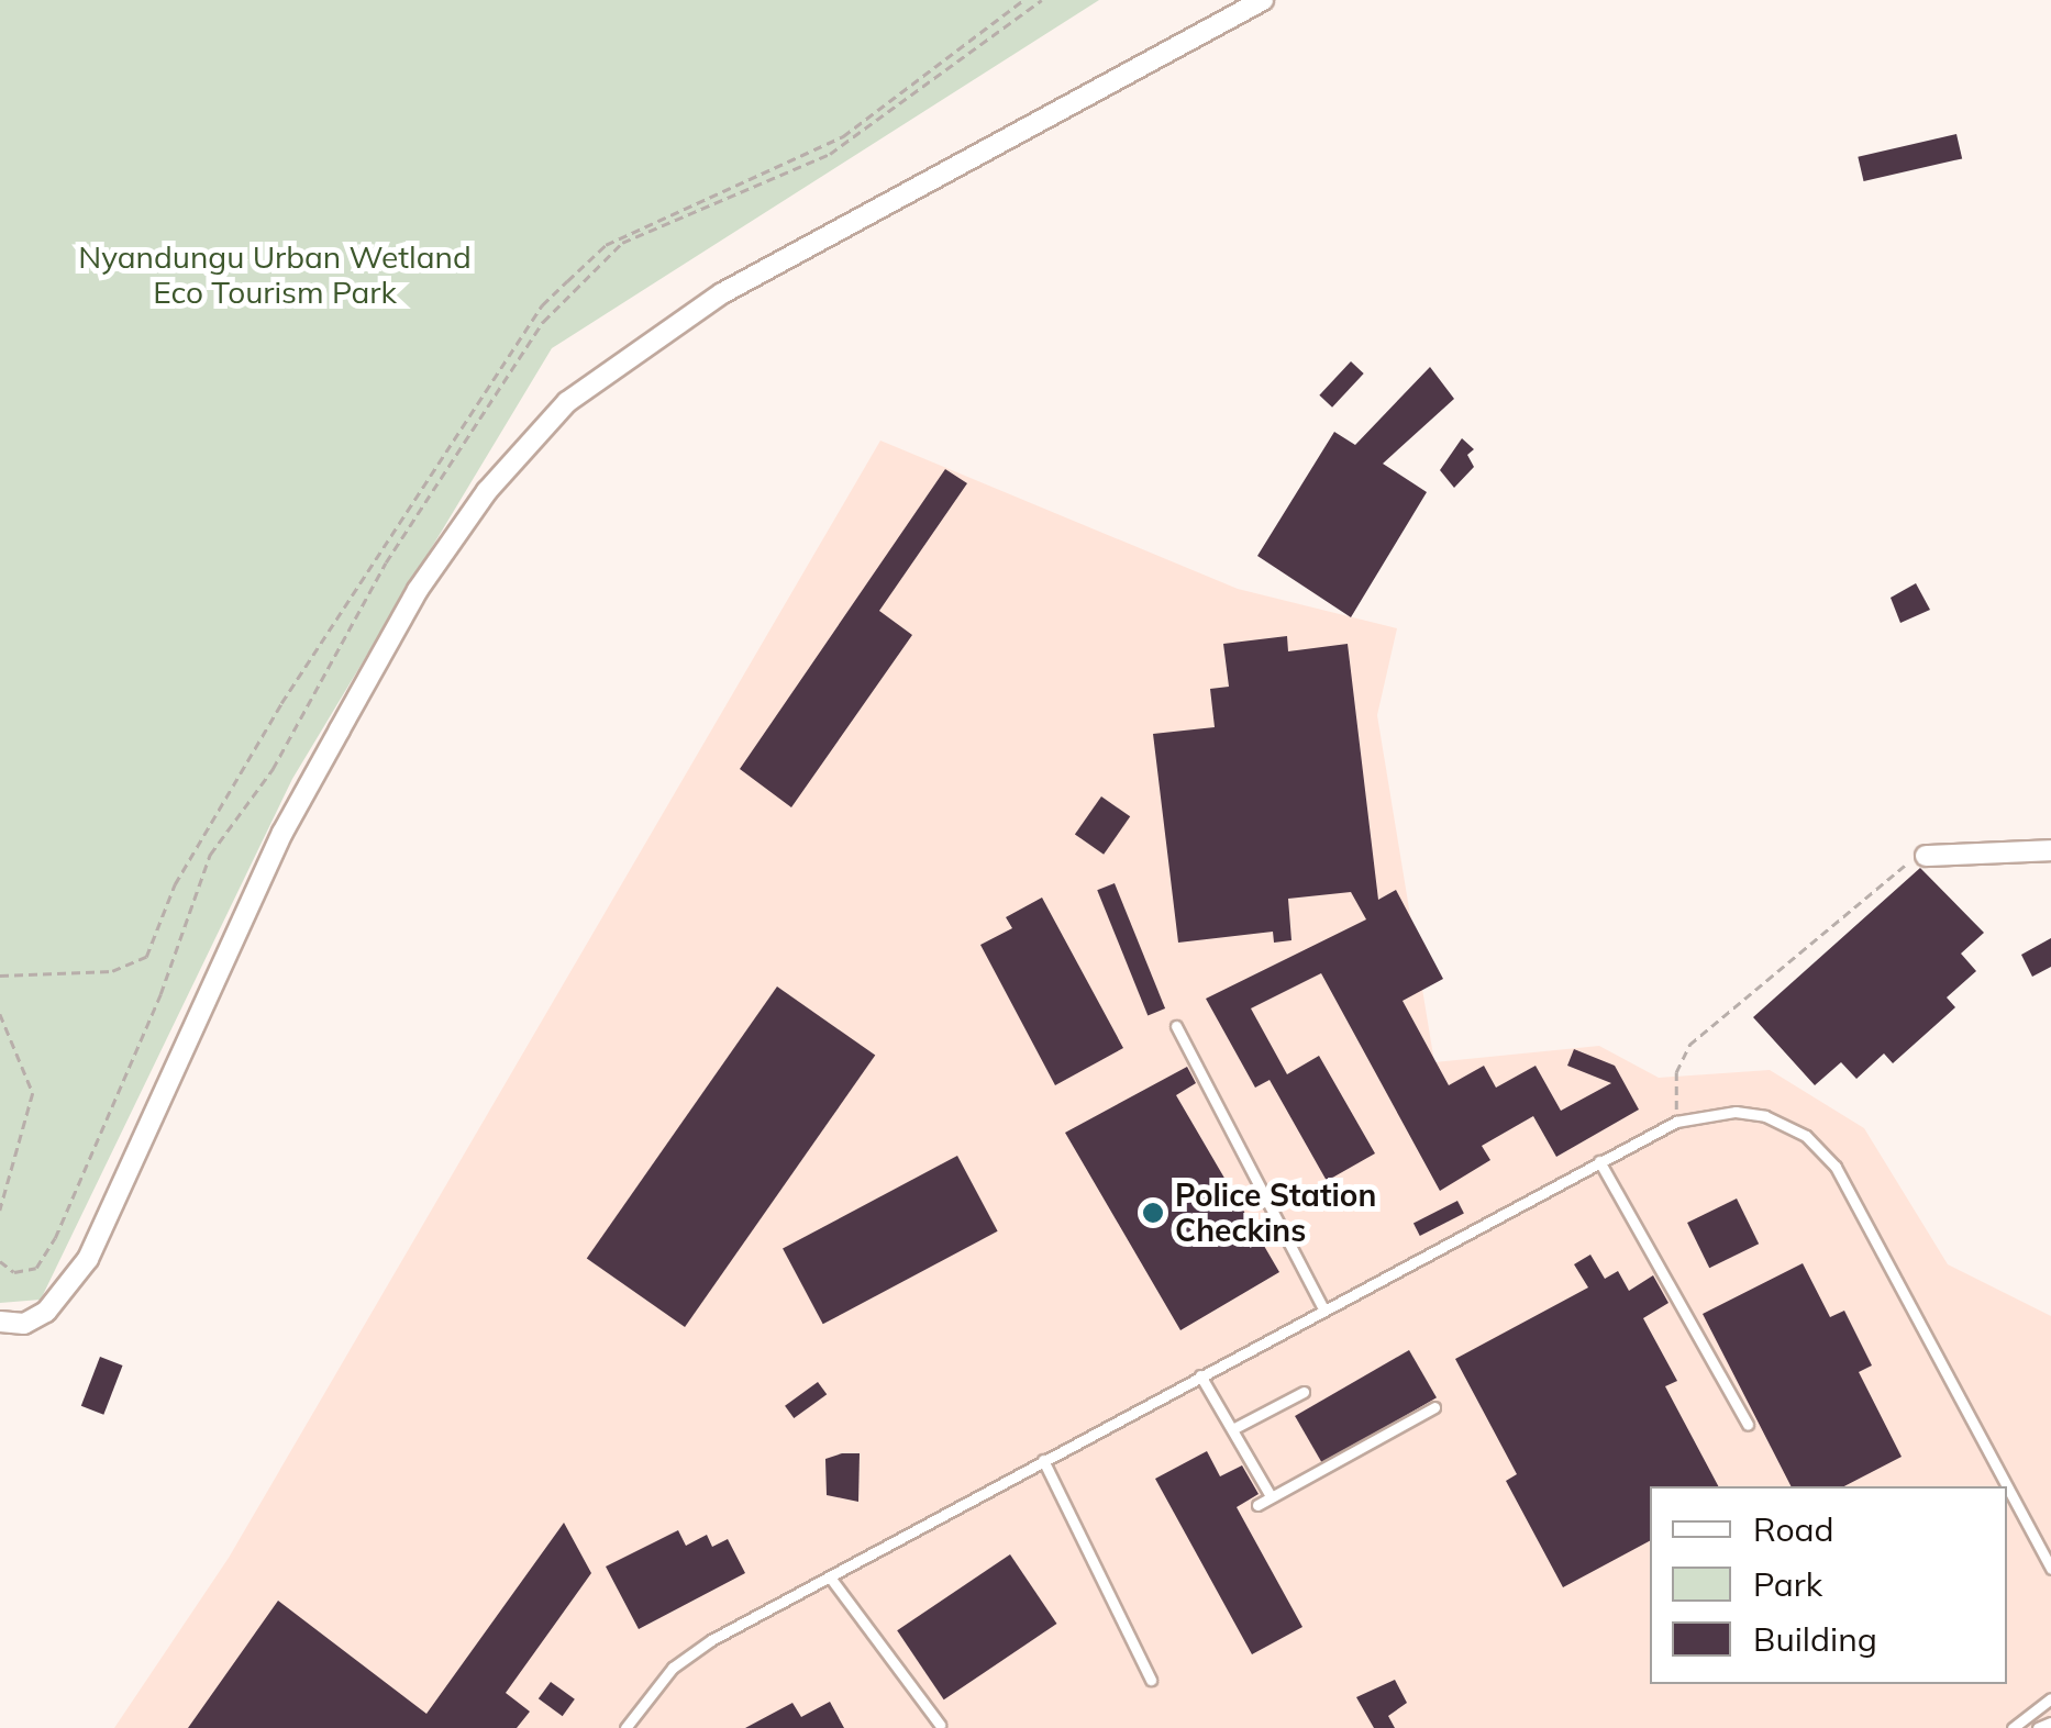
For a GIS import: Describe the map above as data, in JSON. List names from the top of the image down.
{
  "parks": ["Nyandungu Urban Wetland Eco Tourism Park"],
  "places": ["Police Station Checkins"],
  "legend": ["Road", "Park", "Building"]
}
